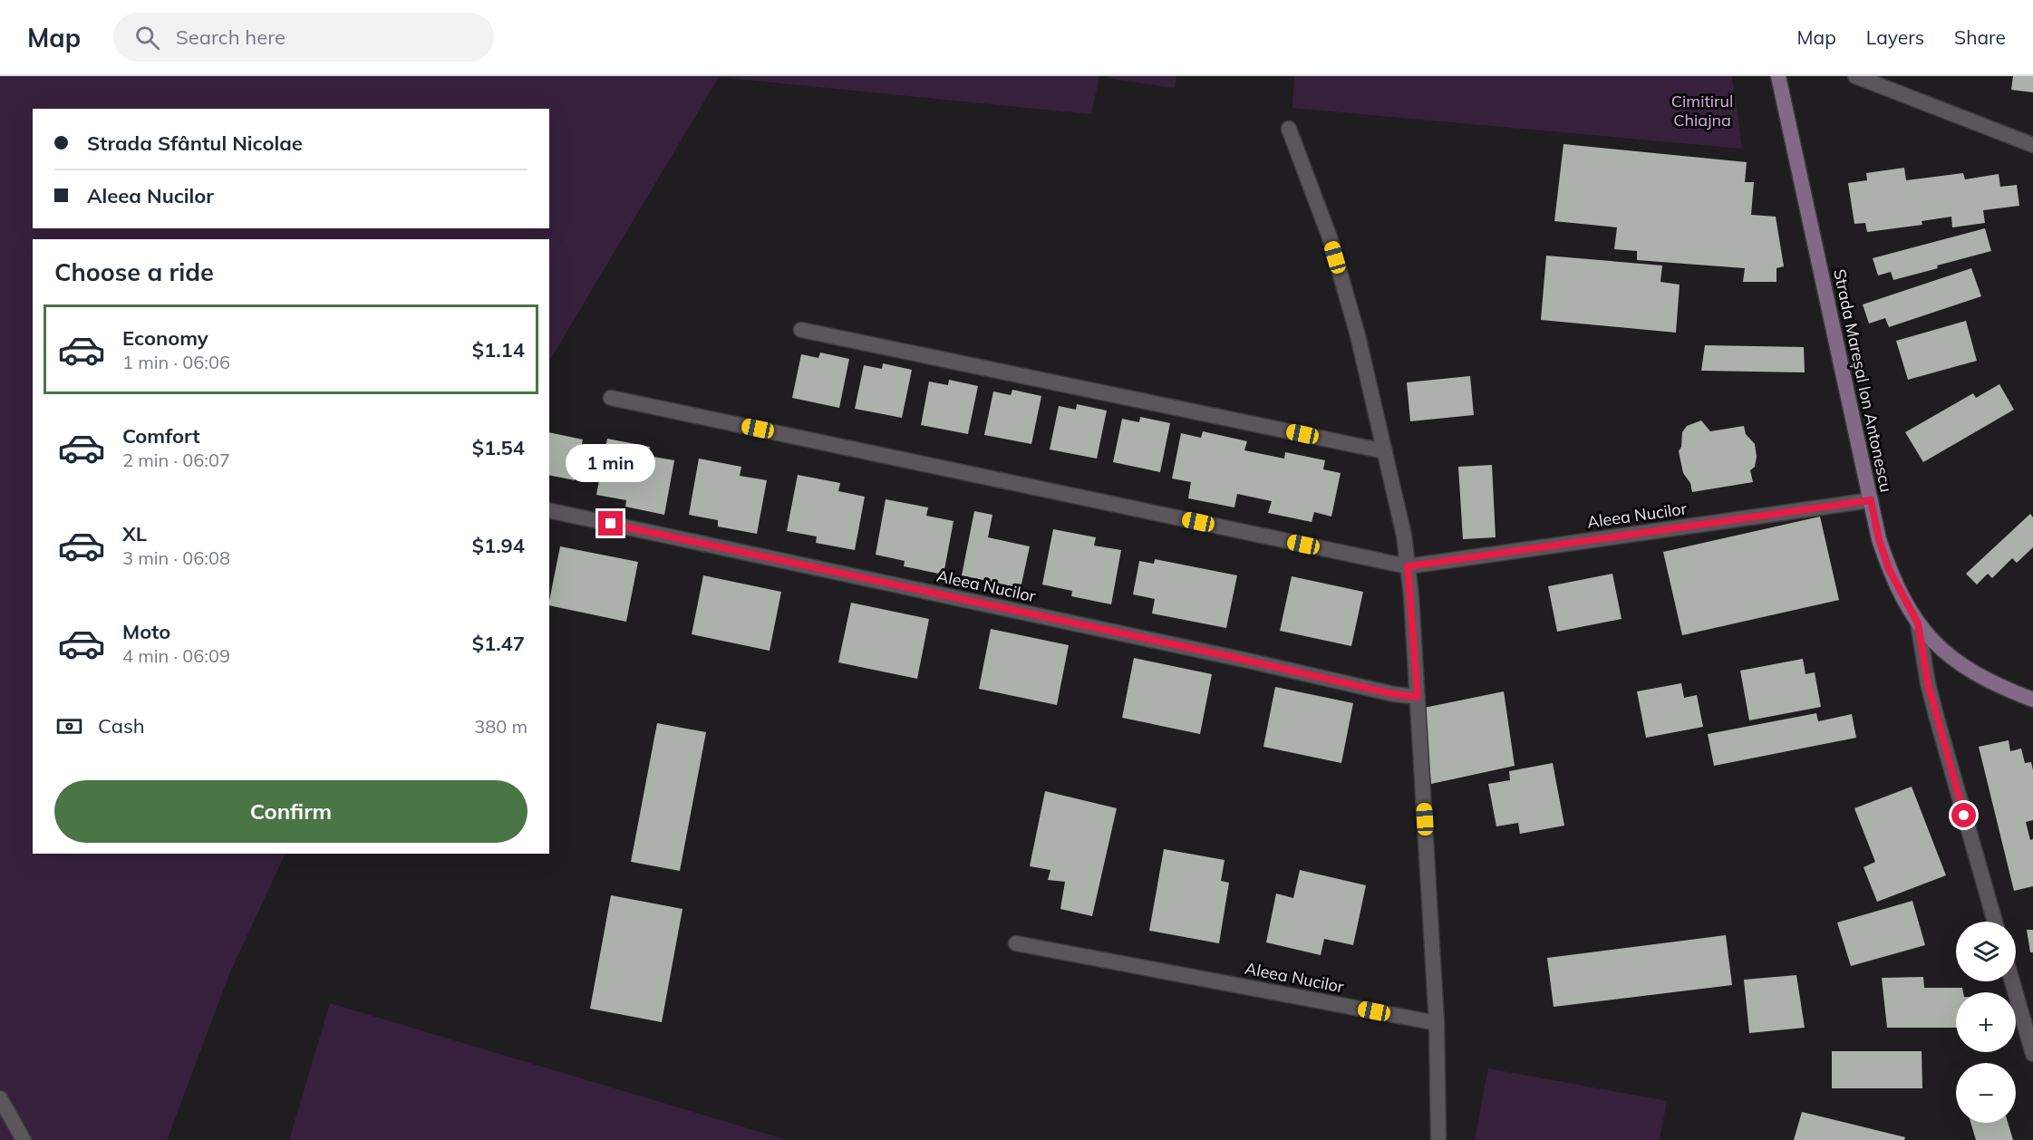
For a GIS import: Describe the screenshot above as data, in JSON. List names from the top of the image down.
{
  "streets": {
    "main road": ["Strada Mareșal Ion Antonescu"],
    "street": ["Aleea Nucilor"]
  },
  "crossings": [
    ["Strada Mareșal Ion Antonescu", "Aleea Nucilor"]
  ],
  "parks": ["Cimitirul Chiajna"],
  "page": {
    "header": "Map",
    "search": "Search here",
    "nav": ["Map", "Layers", "Share"],
    "banner": ["Strada Sfântul Nicolae", "Aleea Nucilor"],
    "heading": "Choose a ride",
    "list": [
      {
        "name": "Economy",
        "note": "1 min · 06:06",
        "value": "$1.14"
      },
      {
        "name": "Comfort",
        "note": "2 min · 06:07",
        "value": "$1.54"
      },
      {
        "name": "XL",
        "note": "3 min · 06:08",
        "value": "$1.94"
      },
      {
        "name": "Moto",
        "note": "4 min · 06:09",
        "value": "$1.47"
      }
    ],
    "bubble": "1 min",
    "pay": ["Cash", "380 m"],
    "buttons": "Confirm",
    "map_buttons": ["+", "−"]
  }
}
